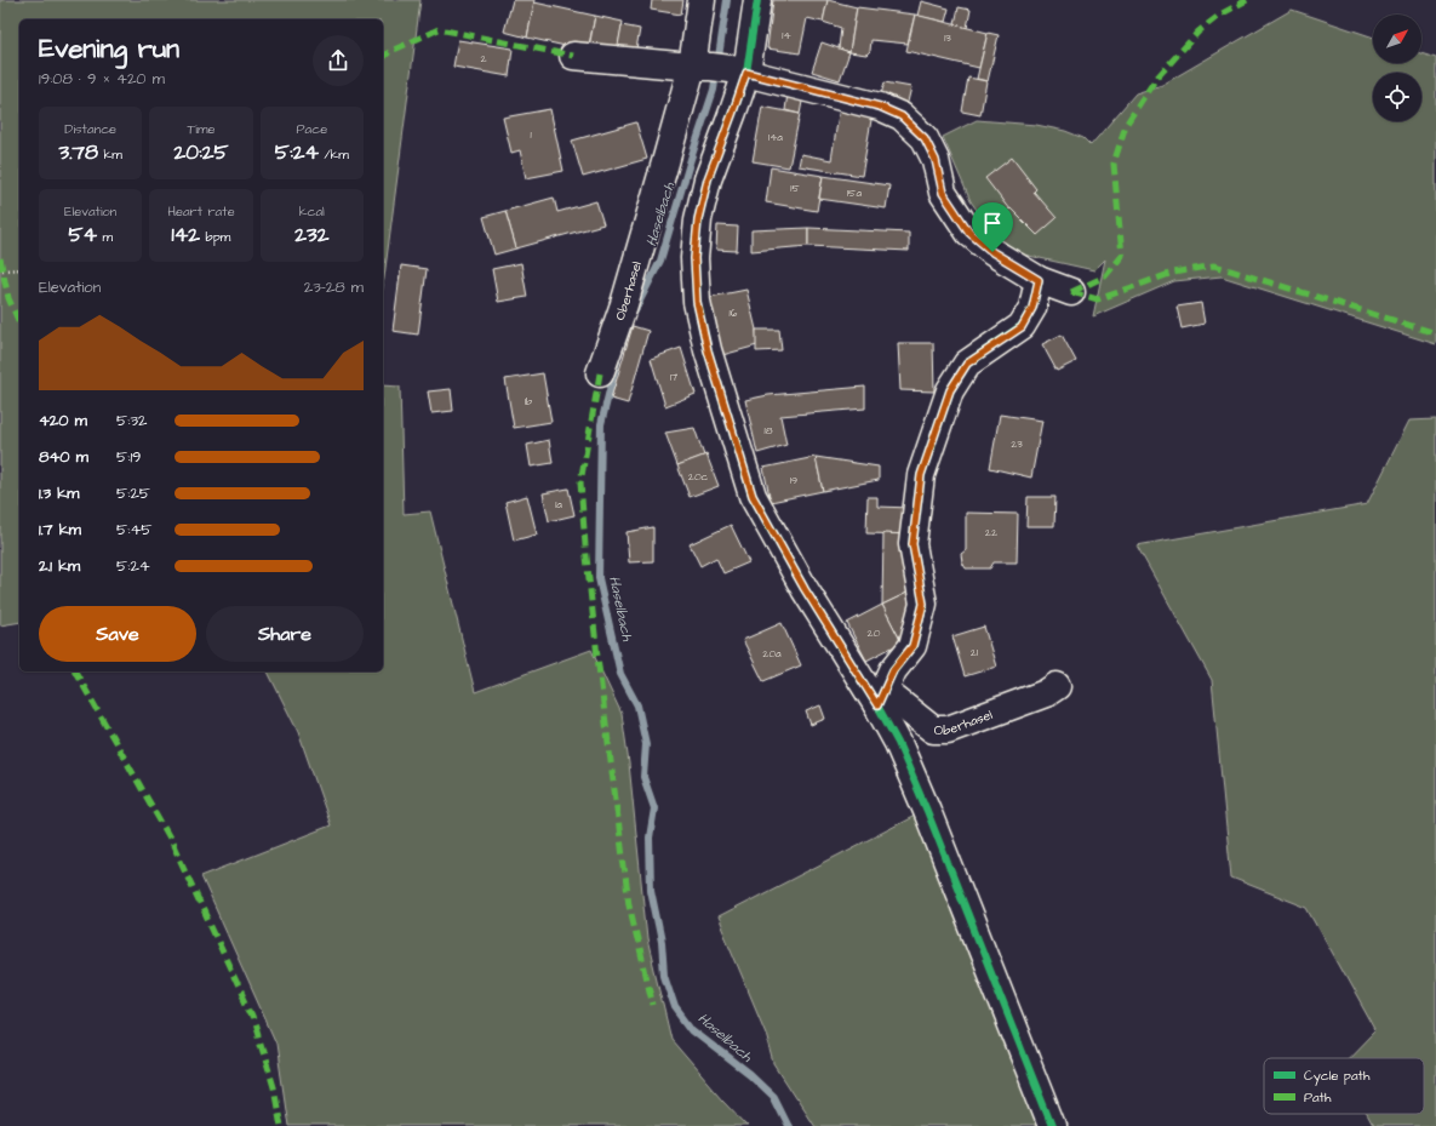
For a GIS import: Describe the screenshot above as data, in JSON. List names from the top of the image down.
{
  "streets": {
    "street": ["Oberhasel"]
  },
  "water": ["Haselbach"],
  "house_numbers": [
    "14",
    "13",
    "2",
    "1",
    "14a",
    "15",
    "15a",
    "16",
    "17",
    "1b",
    "18",
    "23",
    "20c",
    "19",
    "1a",
    "22",
    "20",
    "21",
    "20a"
  ],
  "legend": ["Cycle path", "Path"],
  "north": "top right",
  "page": {
    "heading": ["Evening run", "19:08 · 9 × 420 m"],
    "stats": [
      ["Distance", "3.78 km"],
      ["Time", "20:25"],
      ["Pace", "5:24 /km"],
      ["Elevation", "54 m"],
      ["Heart rate", "142 bpm"],
      ["kcal", "232"]
    ],
    "chart": ["Elevation", "23–28 m"],
    "list": [
      {
        "name": "420 m",
        "note": "5:32"
      },
      {
        "name": "840 m",
        "note": "5:19"
      },
      {
        "name": "1.3 km",
        "note": "5:25"
      },
      {
        "name": "1.7 km",
        "note": "5:45"
      },
      {
        "name": "2.1 km",
        "note": "5:24"
      }
    ],
    "buttons": ["Save", "Share"]
  }
}
